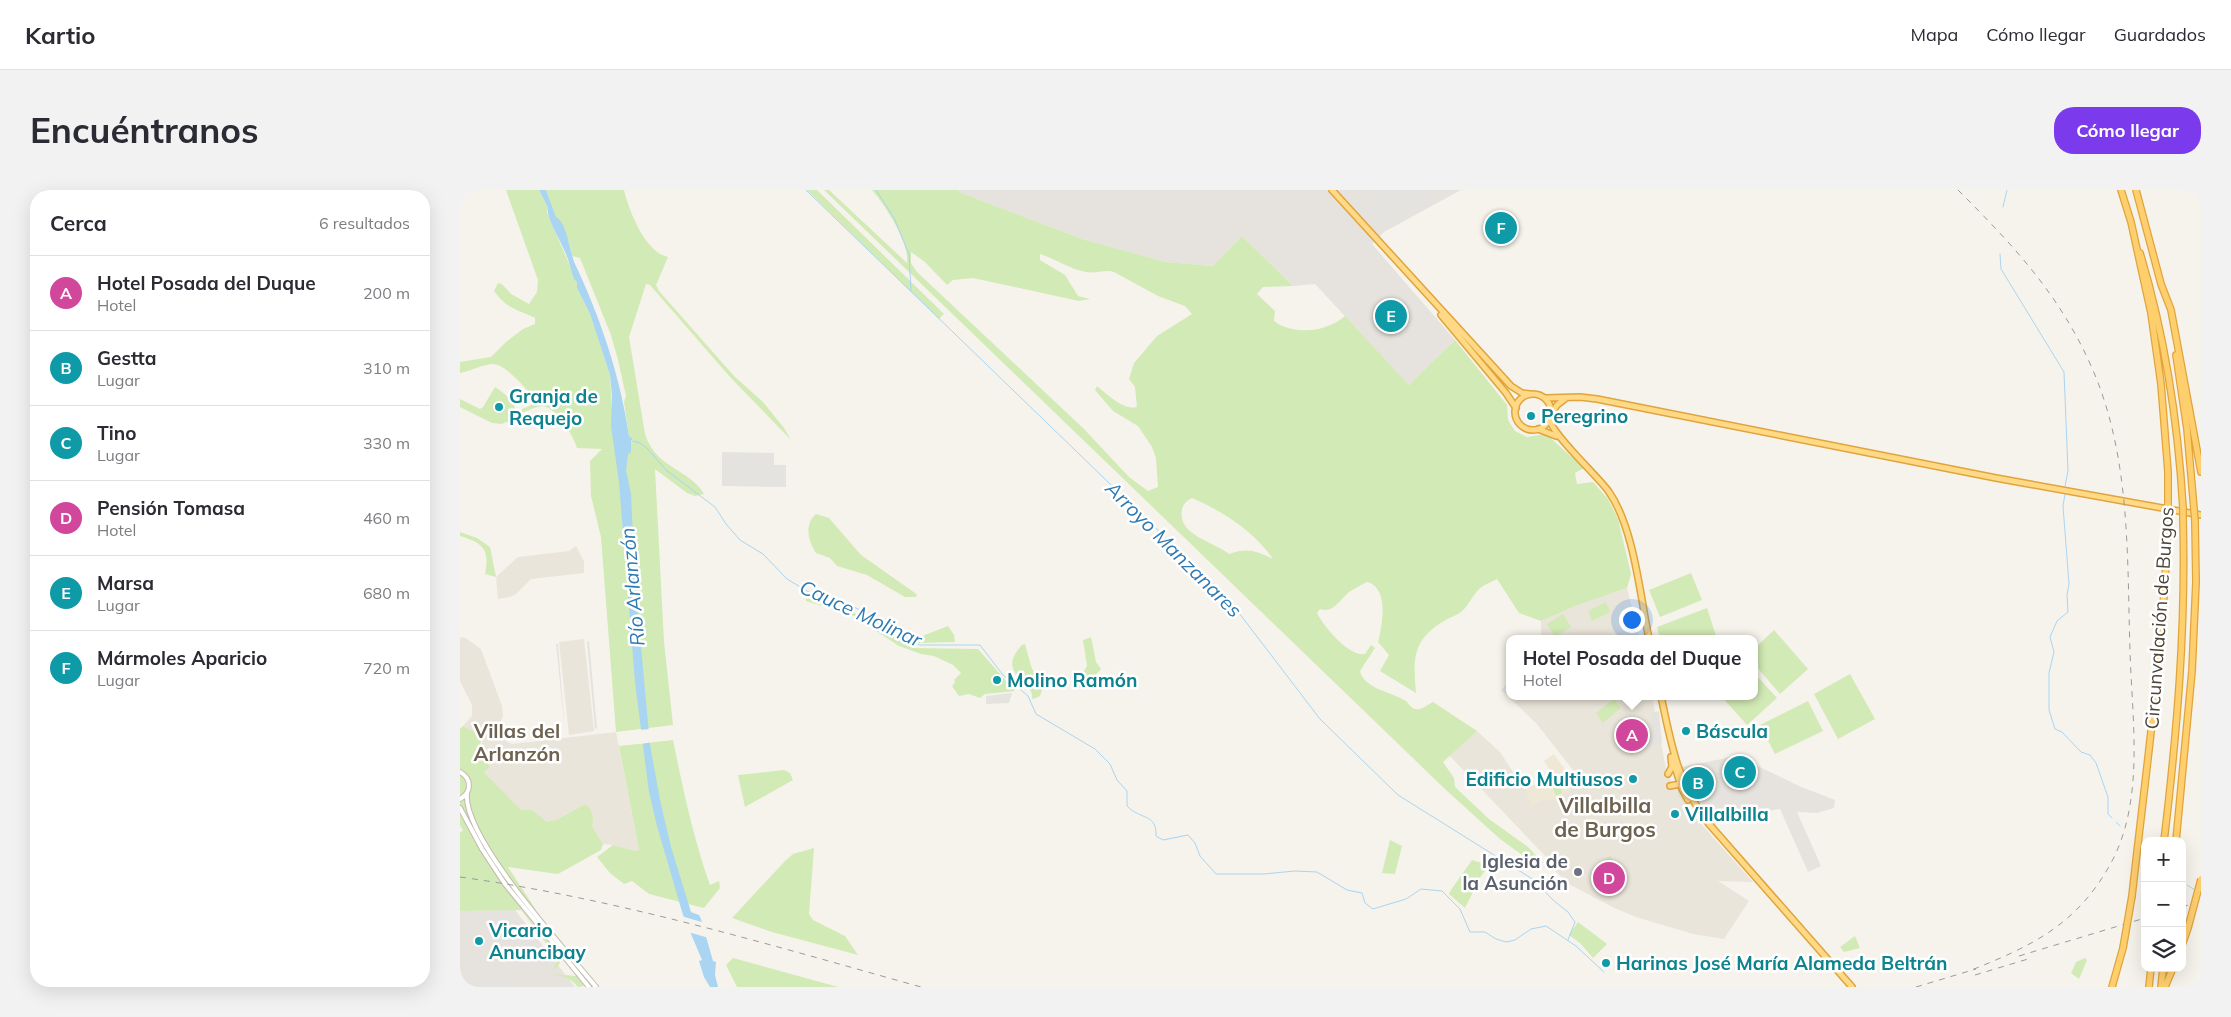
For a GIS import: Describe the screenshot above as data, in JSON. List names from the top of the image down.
{
  "streets": {
    "highway": ["Circunvalación de Burgos"]
  },
  "districts": ["Villas del Arlanzón", "Villalbilla de Burgos"],
  "water": ["Arroyo Manzanares", "Río Arlanzón", "Cauce Molinar"],
  "places": [
    "Granja de Requejo",
    "Peregrino",
    "Molino Ramón",
    "Báscula",
    "Edificio Multiusos",
    "Villalbilla",
    "Iglesia de la Asunción",
    "Vicario Anuncibay",
    "Harinas José María Alameda Beltrán"
  ],
  "page": {
    "header": "Kartio",
    "nav": ["Mapa", "Cómo llegar", "Guardados"],
    "buttons": "Cómo llegar",
    "title": "Encuéntranos",
    "heading": ["Cerca", "6 resultados"],
    "pins": [
      "F",
      "E",
      "A",
      "C",
      "B",
      "D"
    ],
    "list": [
      {
        "mark": "A",
        "name": "Hotel Posada del Duque",
        "note": "Hotel",
        "value": "200 m"
      },
      {
        "mark": "B",
        "name": "Gestta",
        "note": "Lugar",
        "value": "310 m"
      },
      {
        "mark": "C",
        "name": "Tino",
        "note": "Lugar",
        "value": "330 m"
      },
      {
        "mark": "D",
        "name": "Pensión Tomasa",
        "note": "Hotel",
        "value": "460 m"
      },
      {
        "mark": "E",
        "name": "Marsa",
        "note": "Lugar",
        "value": "680 m"
      },
      {
        "mark": "F",
        "name": "Mármoles Aparicio",
        "note": "Lugar",
        "value": "720 m"
      }
    ],
    "popup": ["Hotel Posada del Duque", "Hotel"],
    "map_buttons": ["+", "−"]
  }
}
